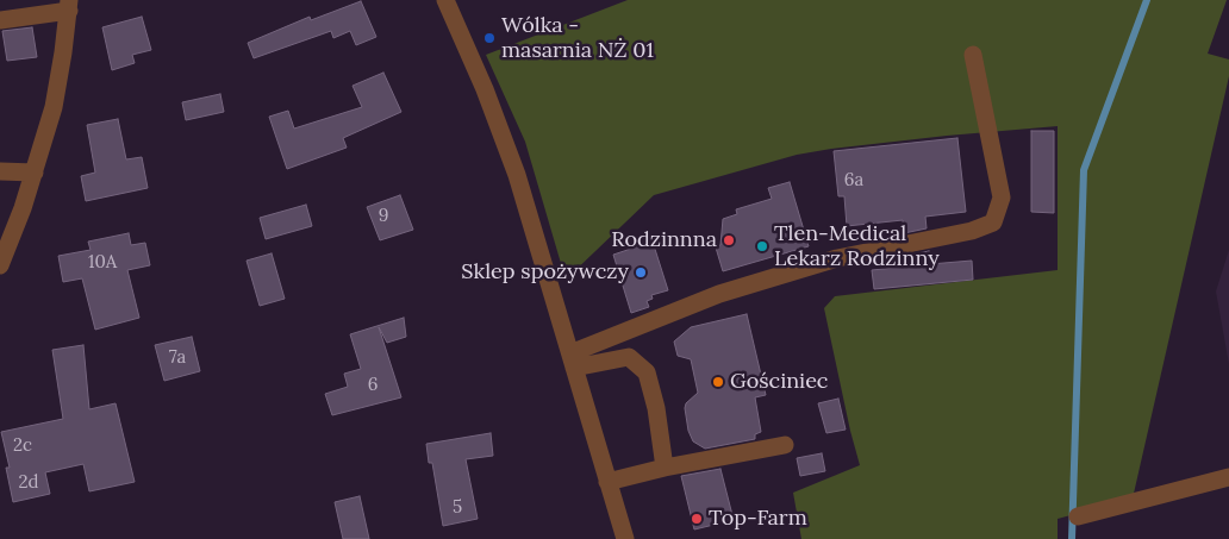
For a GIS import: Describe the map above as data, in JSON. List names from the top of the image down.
{
  "places": [
    "Wólka - masarnia NŻ 01",
    "Rodzinnna",
    "Tlen-Medical Lekarz Rodzinny",
    "Sklep spożywczy",
    "Gościniec",
    "Top-Farm"
  ],
  "house_numbers": [
    "6a",
    "9",
    "10A",
    "7a",
    "6",
    "2c",
    "2d",
    "5"
  ]
}
